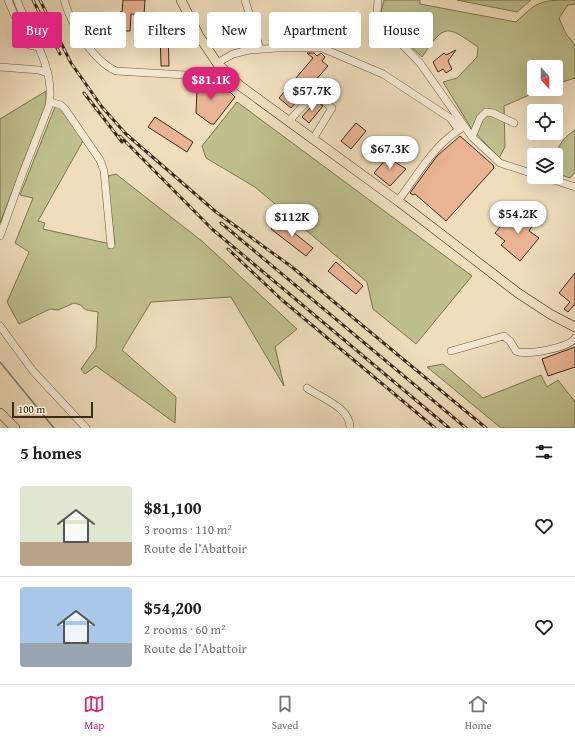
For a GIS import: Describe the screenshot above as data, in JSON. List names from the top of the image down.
{
  "scale_bar": "100 m",
  "north": "bottom",
  "page": {
    "chip": [
      "Buy",
      "Rent",
      "Filters",
      "New",
      "Apartment",
      "House"
    ],
    "price": [
      "$81.1K",
      "$57.7K",
      "$67.3K",
      "$54.2K",
      "$112K"
    ],
    "scale": "100 m",
    "heading": "5 homes",
    "list": [
      {
        "name": "$81,100",
        "note": "3 rooms · 110 m² · Route de l’Abattoir"
      },
      {
        "name": "$54,200",
        "note": "2 rooms · 60 m² · Route de l’Abattoir"
      }
    ],
    "tabs": ["Map", "Saved", "Home"]
  }
}
